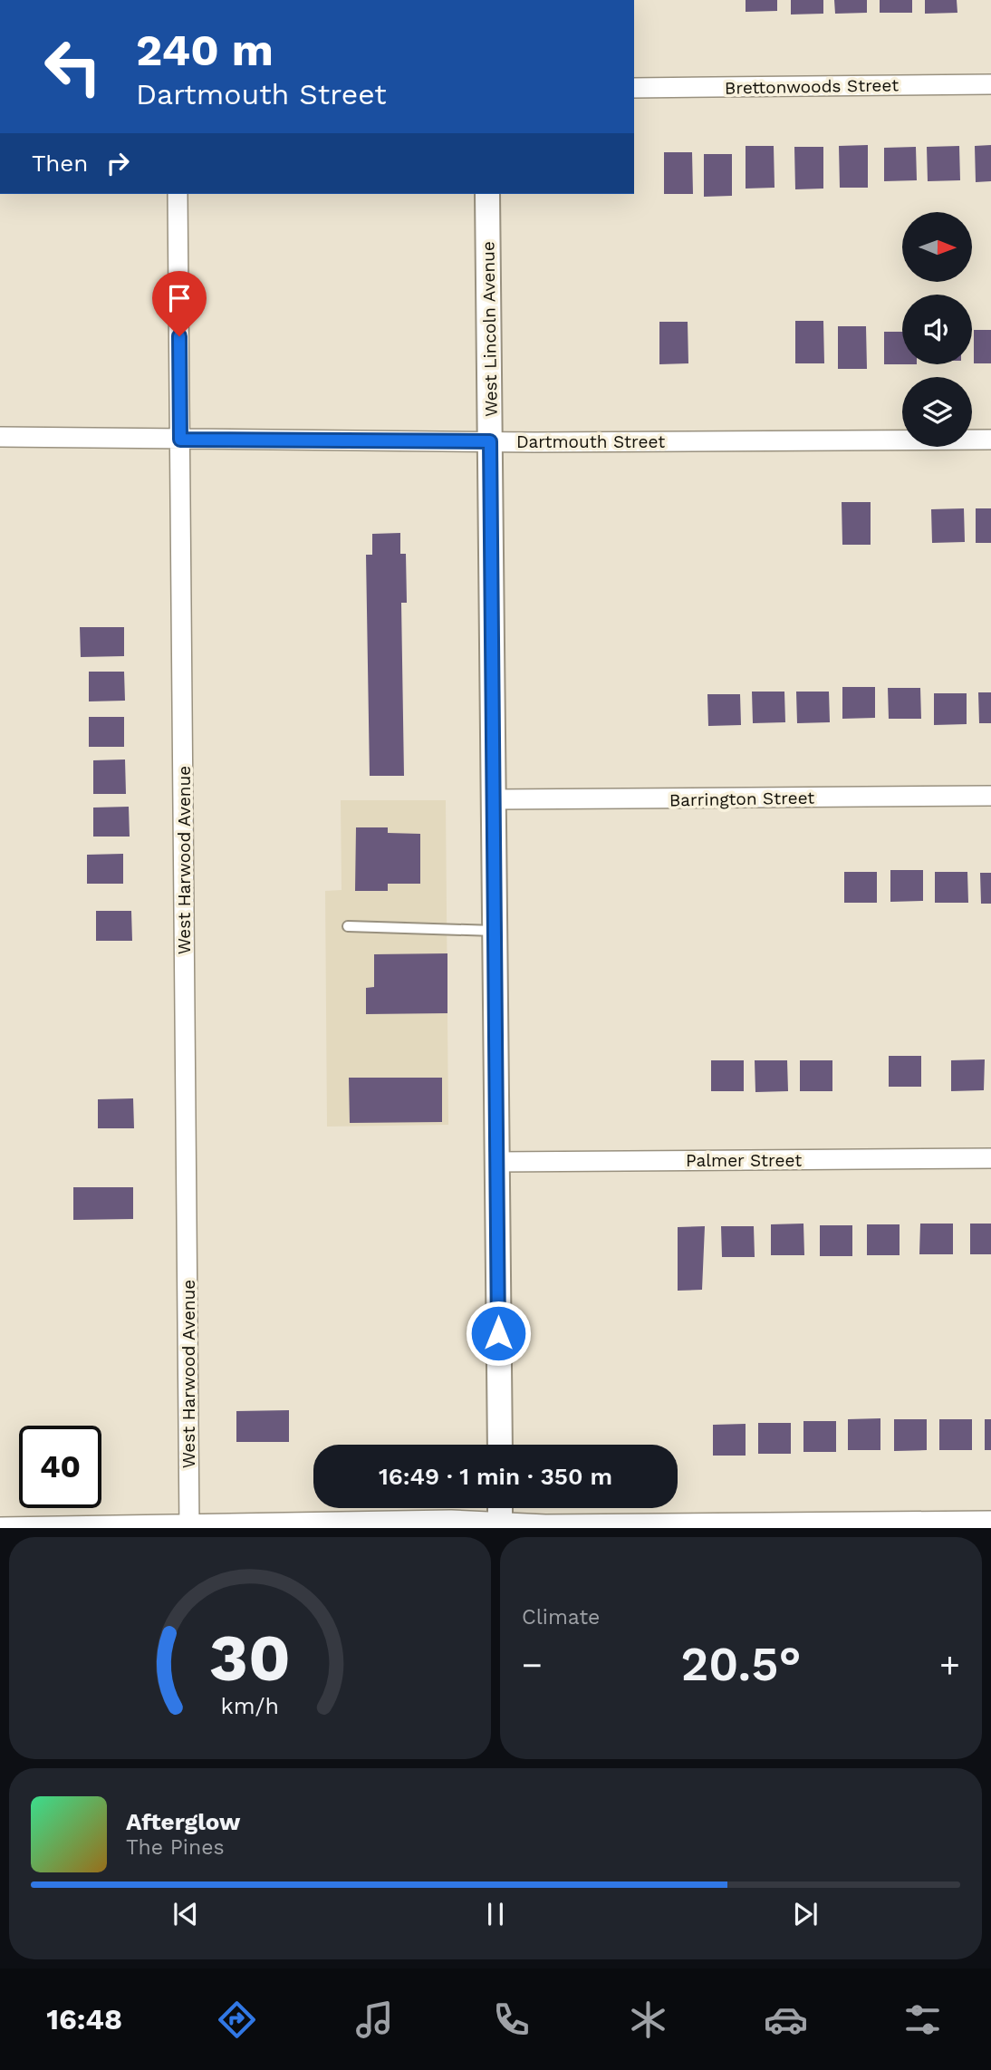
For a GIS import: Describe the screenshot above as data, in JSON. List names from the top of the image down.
{
  "streets": {
    "street": [
      "Brettonwoods Street",
      "West Lincoln Avenue",
      "Dartmouth Street",
      "Barrington Street",
      "West Harwood Avenue",
      "Palmer Street"
    ]
  },
  "crossings": [
    ["West Lincoln Avenue", "Dartmouth Street"],
    ["West Lincoln Avenue", "Barrington Street"],
    ["West Lincoln Avenue", "Palmer Street"],
    ["Dartmouth Street", "West Harwood Avenue"]
  ],
  "north": "right",
  "page": {
    "turn": ["240 m", "Dartmouth Street"],
    "then": "Then",
    "limit": "40",
    "trip": "16:49 · 1 min · 350 m",
    "tile": "Climate",
    "heat": ["−", "20.5°", "+"],
    "song": ["Afterglow", "The Pines"],
    "tabs": "16:48",
    "gauge": ["30", "km/h"]
  }
}
